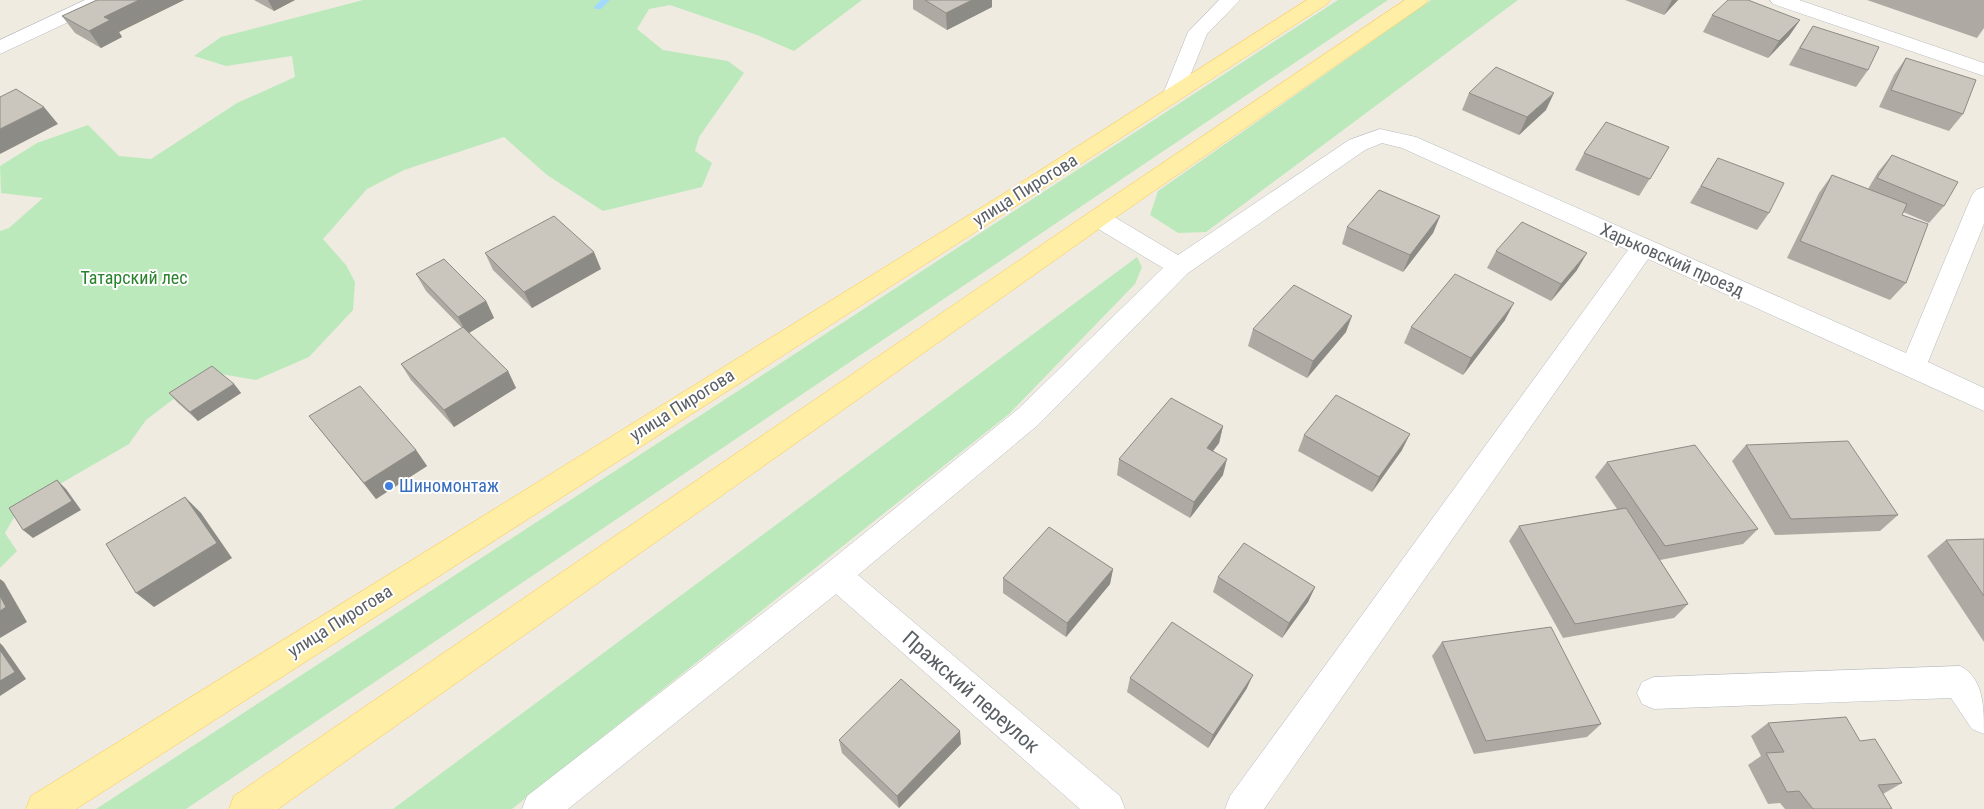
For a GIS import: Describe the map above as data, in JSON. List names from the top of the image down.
{
  "streets": {
    "main road": ["улица Пирогова"],
    "street": ["Харьковский проезд", "Пражский переулок"]
  },
  "crossings": [
    ["Харьковский проезд", "Пражский переулок"]
  ],
  "parks": ["Татарский лес"],
  "places": ["Шиномонтаж"]
}
